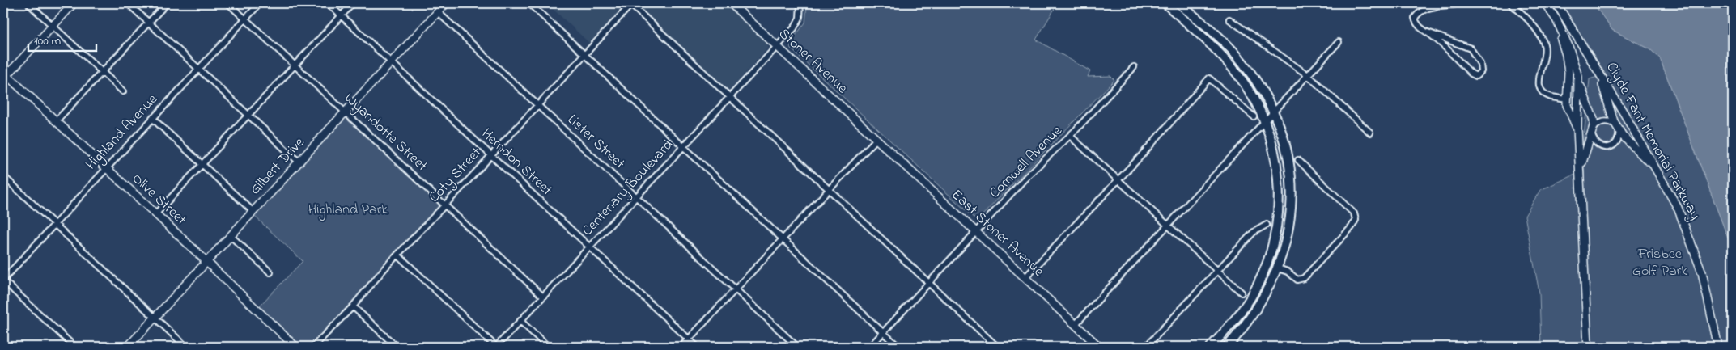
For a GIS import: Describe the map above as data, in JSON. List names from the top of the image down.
{
  "streets": {
    "street": [
      "Stoner Avenue",
      "Highland Avenue",
      "Wyandotte Street",
      "Clyde Fant Memorial Parkway",
      "Lister Street",
      "Herndon Street",
      "Cornwell Avenue",
      "Gilbert Drive",
      "Coty Street",
      "Centenary Boulevard",
      "Olive Street",
      "East Stoner Avenue"
    ]
  },
  "crossings": [
    ["Stoner Avenue", "Centenary Boulevard"],
    ["Stoner Avenue", "East Stoner Avenue"],
    ["Highland Avenue", "Wyandotte Street"],
    ["Highland Avenue", "Olive Street"],
    ["Wyandotte Street", "Gilbert Drive"],
    ["Wyandotte Street", "Coty Street"],
    ["Wyandotte Street", "Centenary Boulevard"],
    ["Lister Street", "Gilbert Drive"],
    ["Lister Street", "Coty Street"],
    ["Lister Street", "Centenary Boulevard"],
    ["Herndon Street", "Gilbert Drive"],
    ["Herndon Street", "Coty Street"],
    ["Herndon Street", "Centenary Boulevard"],
    ["Cornwell Avenue", "East Stoner Avenue"],
    ["Gilbert Drive", "Olive Street"]
  ],
  "parks": ["Highland Park", "Frisbee Golf Park"],
  "scale_bar": "100 m"
}
